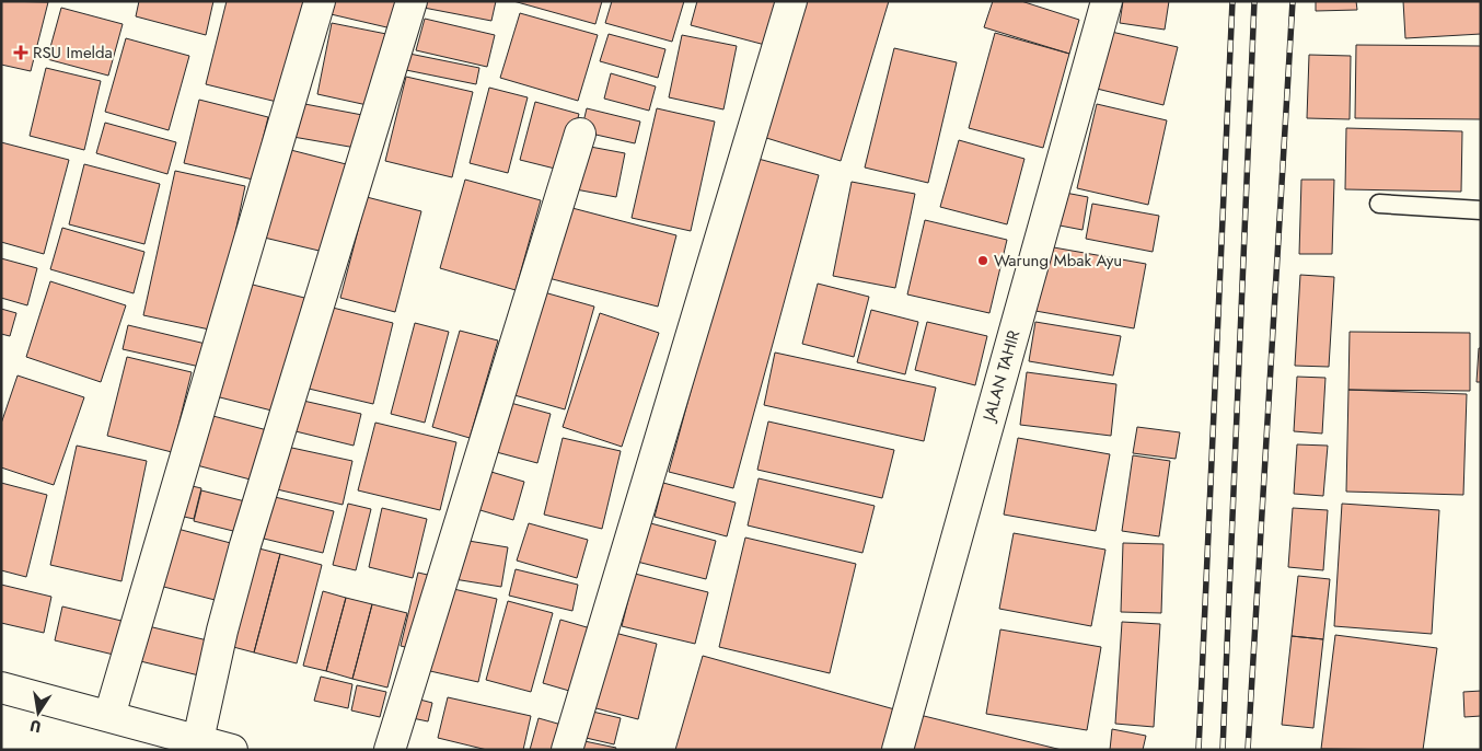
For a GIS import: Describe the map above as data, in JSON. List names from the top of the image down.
{
  "streets": {
    "street": ["JALAN TAHIR"]
  },
  "places": {
    "health": ["RSU Imelda"],
    "other": ["Warung Mbak Ayu"]
  },
  "north": "bottom"
}
